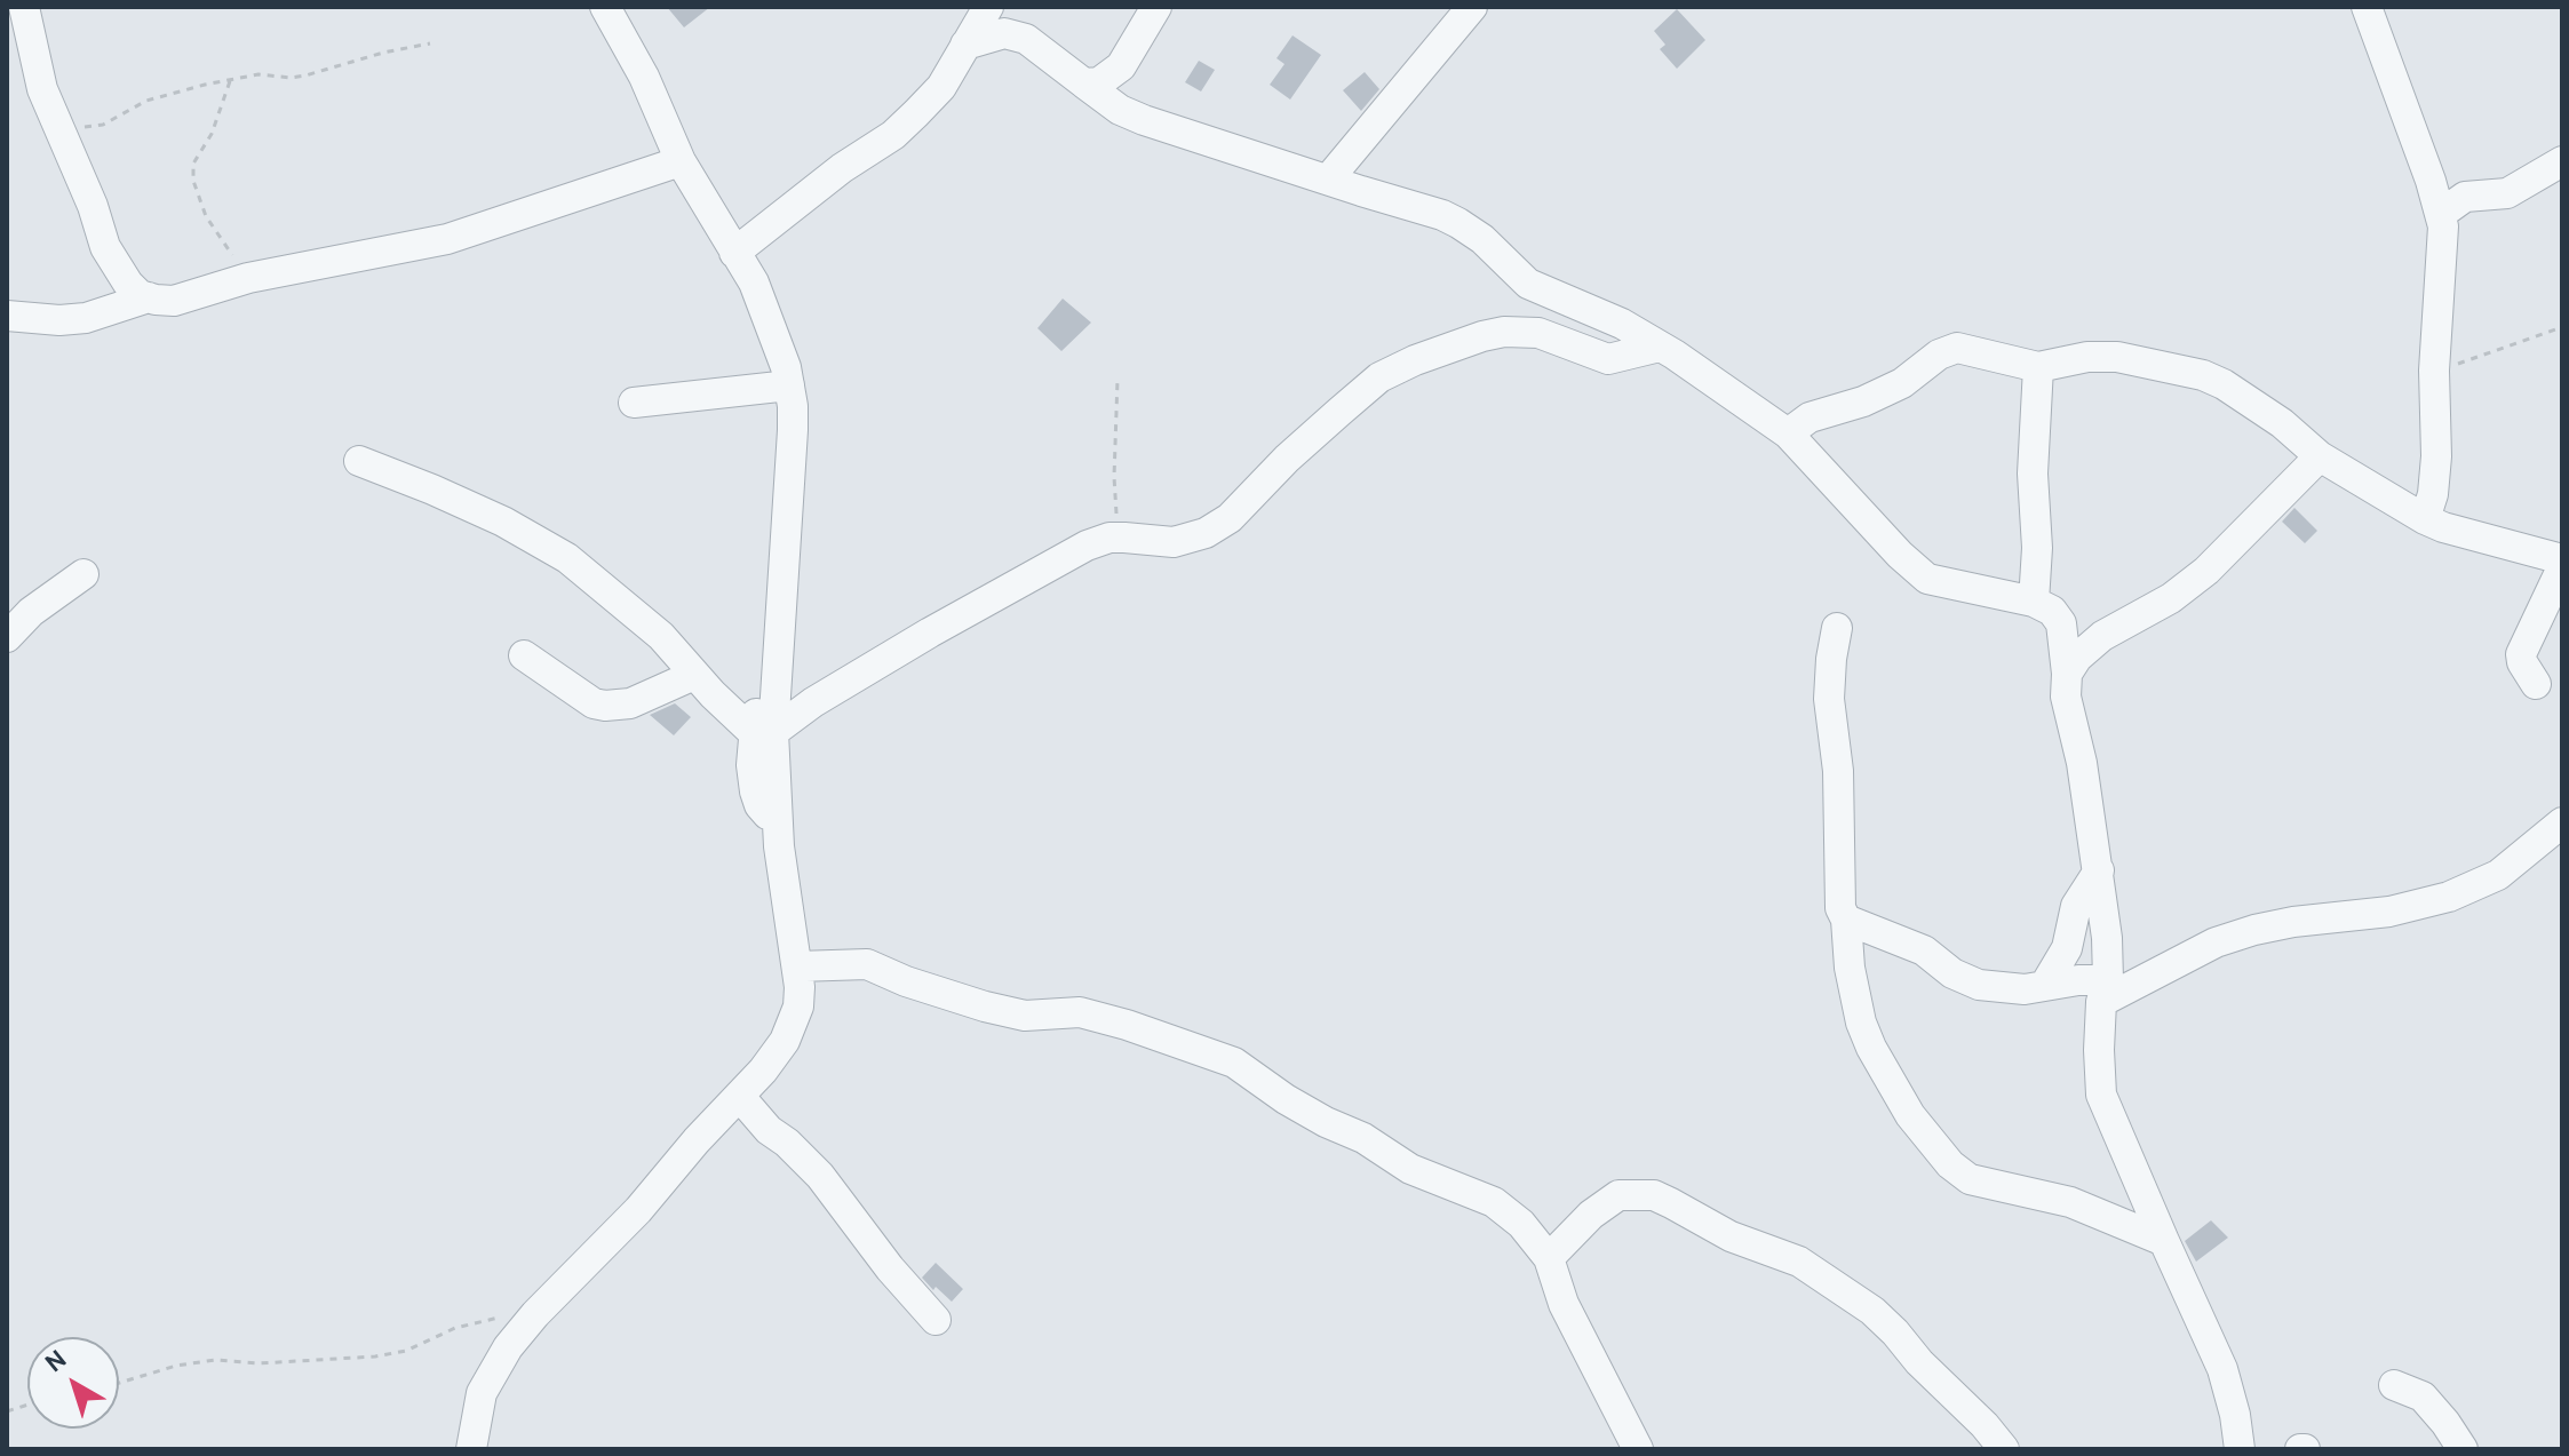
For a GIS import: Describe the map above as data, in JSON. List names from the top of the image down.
{
  "north": "top left"
}
